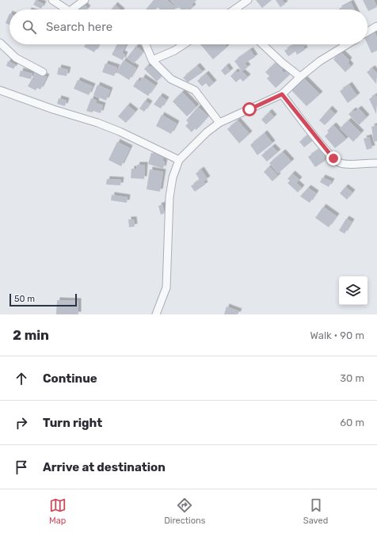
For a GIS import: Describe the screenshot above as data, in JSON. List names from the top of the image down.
{
  "scale_bar": "50 m",
  "page": {
    "search": "Search here",
    "scale": "50 m",
    "heading": ["2 min", "Walk · 90 m"],
    "list": [
      ["Continue", "30 m"],
      ["Turn right", "60 m"],
      "Arrive at destination"
    ],
    "nav": ["Map", "Directions", "Saved"]
  }
}
